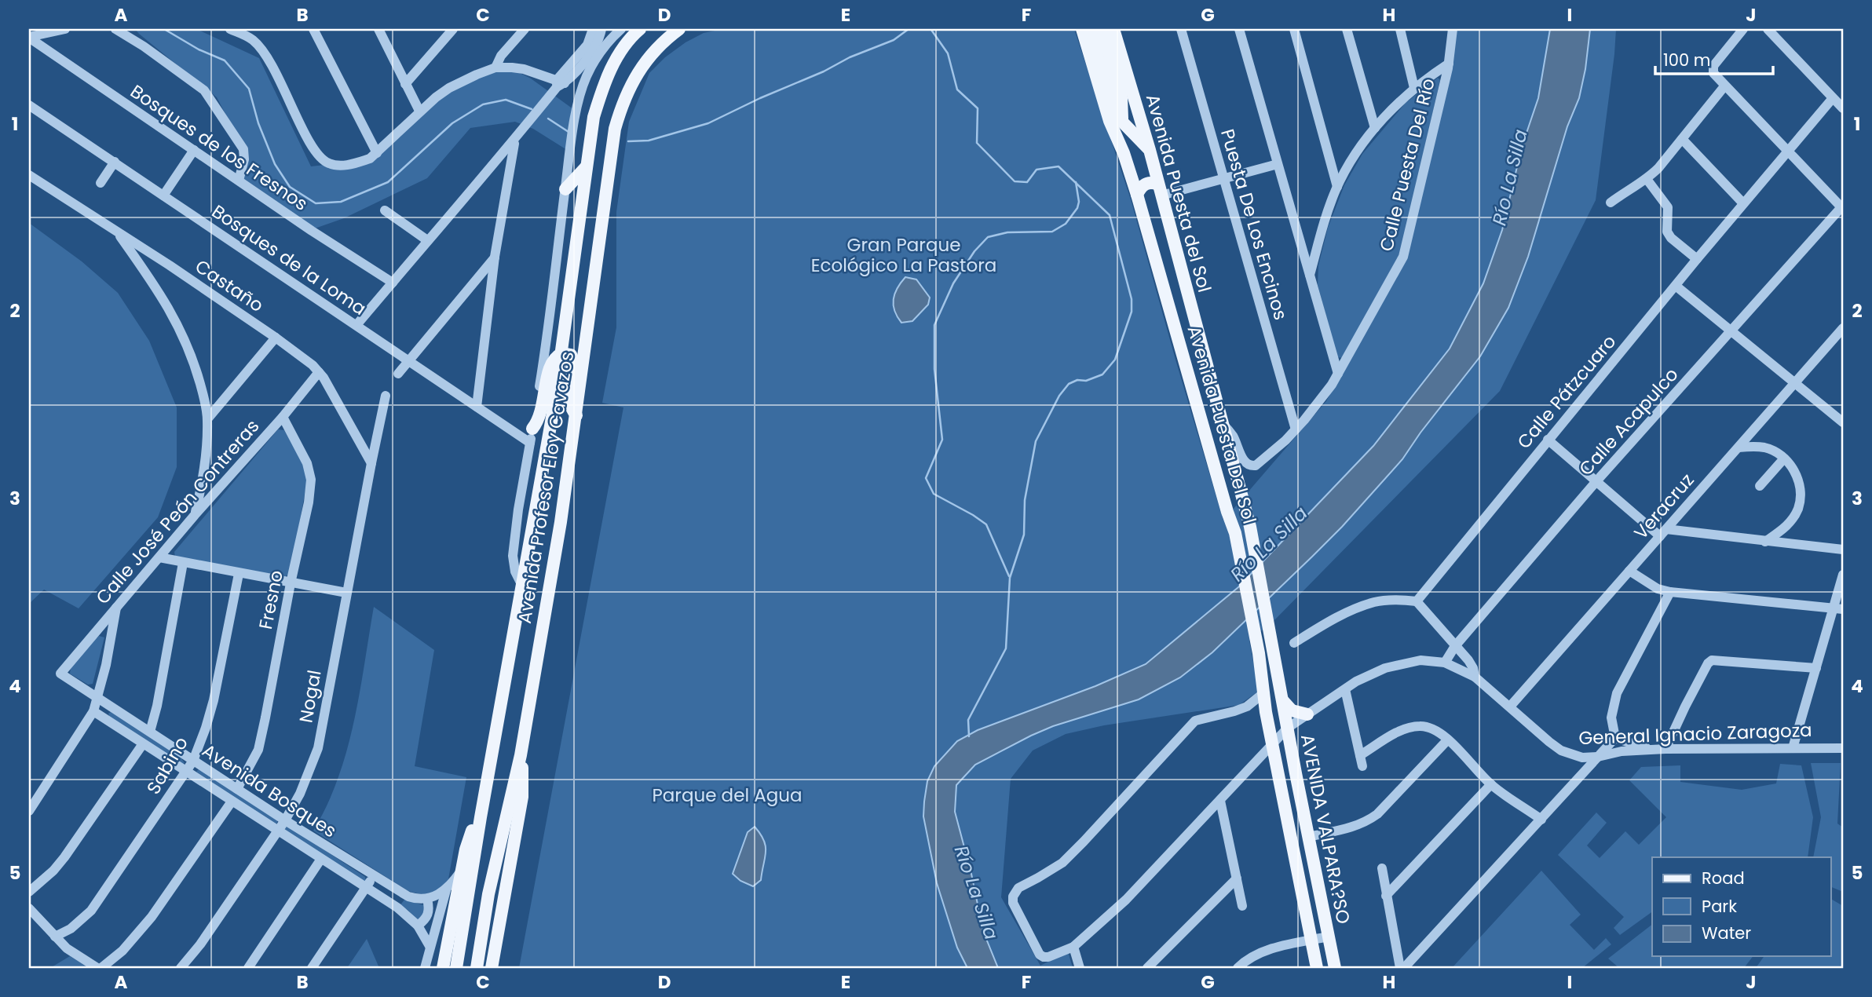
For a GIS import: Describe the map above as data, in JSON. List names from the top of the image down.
{
  "streets": {
    "main road": [
      "Avenida Puesta del Sol",
      "Avenida Puesta Del Sol",
      "Avenida Profesor Eloy Cavazos",
      "AVENIDA VALPARA?SO"
    ],
    "street": [
      "Bosques de los Fresnos",
      "Calle Puesta Del Río",
      "Puesta De Los Encinos",
      "Bosques de la Loma",
      "Castaño",
      "Calle Pátzcuaro",
      "Calle Acapulco",
      "Veracruz",
      "Calle José Peón Contreras",
      "Fresno",
      "Nogal",
      "General Ignacio Zaragoza",
      "Sabino",
      "Avenida Bosques"
    ]
  },
  "crossings": [
    ["Calle Puesta Del Río", "Avenida Puesta del Sol"],
    ["Calle Puesta Del Río", "Puesta De Los Encinos"],
    ["Avenida Puesta del Sol", "Avenida Puesta Del Sol"],
    ["Castaño", "Calle José Peón Contreras"],
    ["Castaño", "Nogal"],
    ["Calle Pátzcuaro", "General Ignacio Zaragoza"],
    ["Calle Acapulco", "General Ignacio Zaragoza"],
    ["Avenida Puesta Del Sol", "AVENIDA VALPARA?SO"],
    ["Veracruz", "General Ignacio Zaragoza"],
    ["Calle José Peón Contreras", "Fresno"],
    ["Calle José Peón Contreras", "Avenida Bosques"],
    ["Fresno", "Avenida Bosques"],
    ["Nogal", "Avenida Bosques"],
    ["Sabino", "Avenida Bosques"]
  ],
  "water": ["Río La Silla"],
  "parks": ["Gran Parque Ecológico La Pastora", "Parque del Agua"],
  "legend": ["Road", "Park", "Water"],
  "scale_bar": "100 m",
  "grid": {
    "columns": [
      "A",
      "B",
      "C",
      "D",
      "E",
      "F",
      "G",
      "H",
      "I",
      "J"
    ],
    "rows": [
      "1",
      "2",
      "3",
      "4",
      "5"
    ]
  }
}
